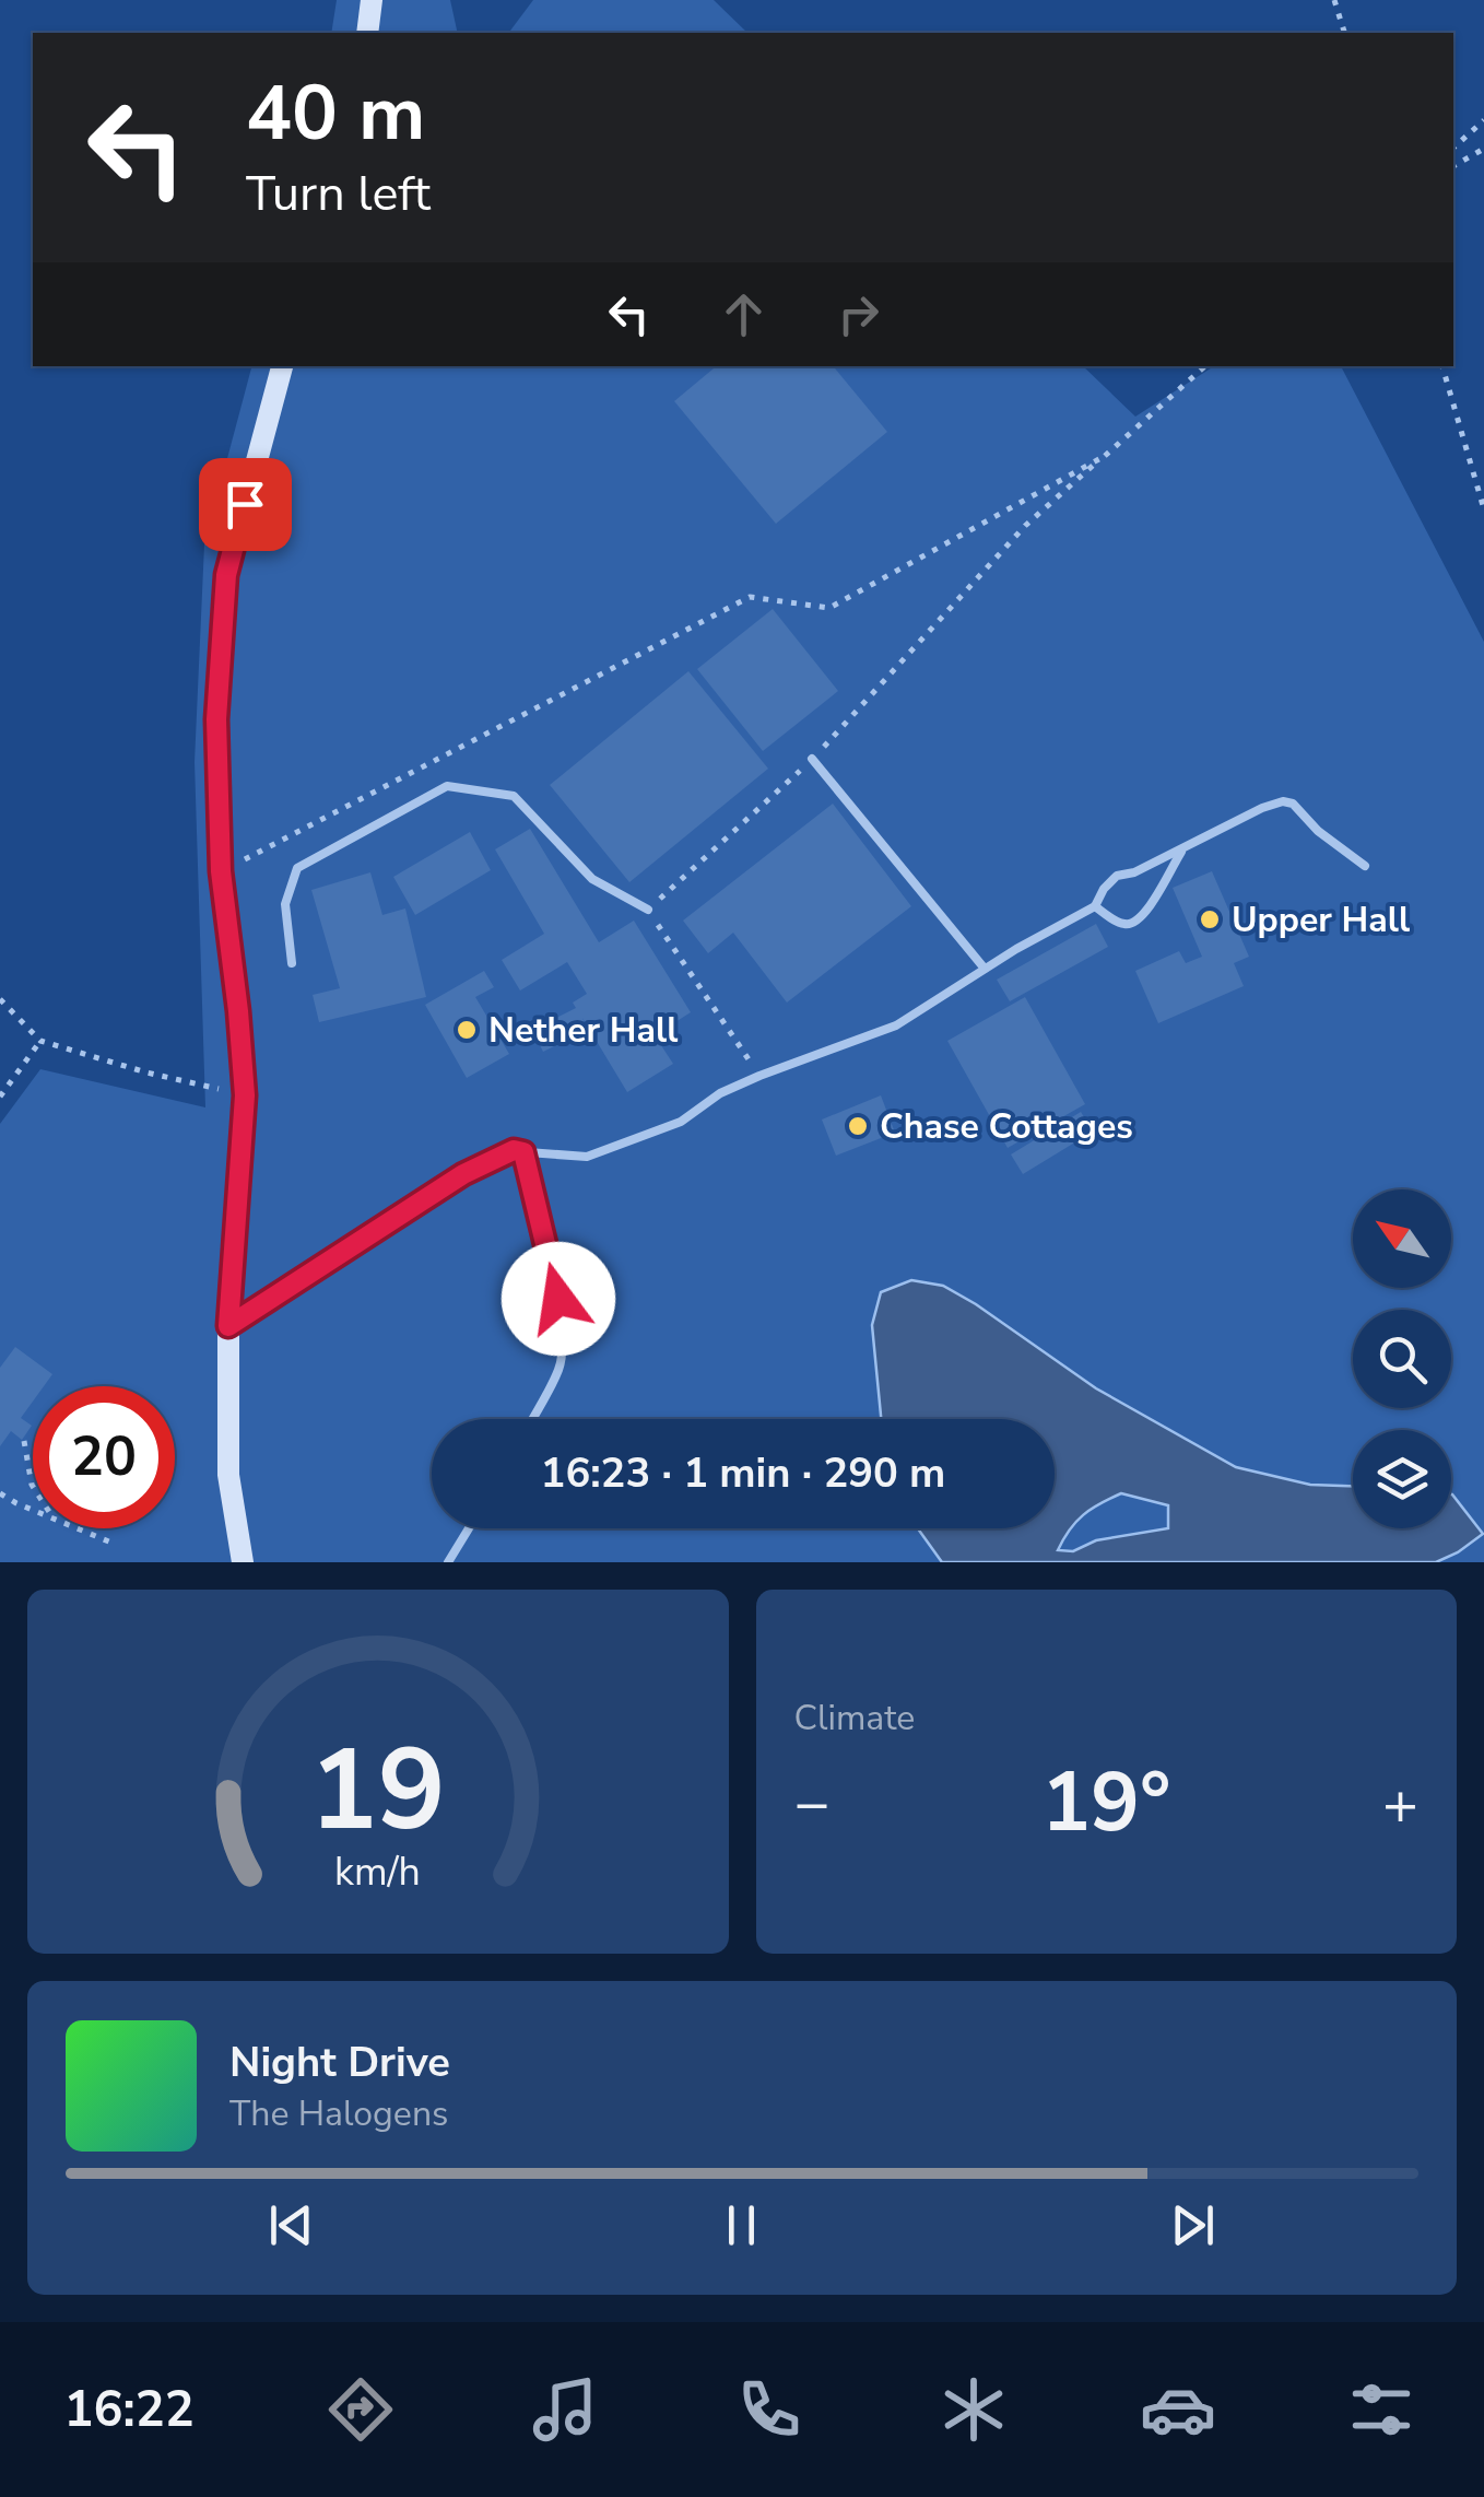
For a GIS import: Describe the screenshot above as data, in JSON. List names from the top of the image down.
{
  "places": ["Upper Hall", "Nether Hall", "Chase Cottages"],
  "north": "top left",
  "page": {
    "turn": ["40 m", "Turn left"],
    "limit": "20",
    "trip": "16:23 · 1 min · 290 m",
    "tile": "Climate",
    "heat": ["−", "19°", "+"],
    "song": ["Night Drive", "The Halogens"],
    "tabs": "16:22",
    "gauge": ["19", "km/h"]
  }
}
